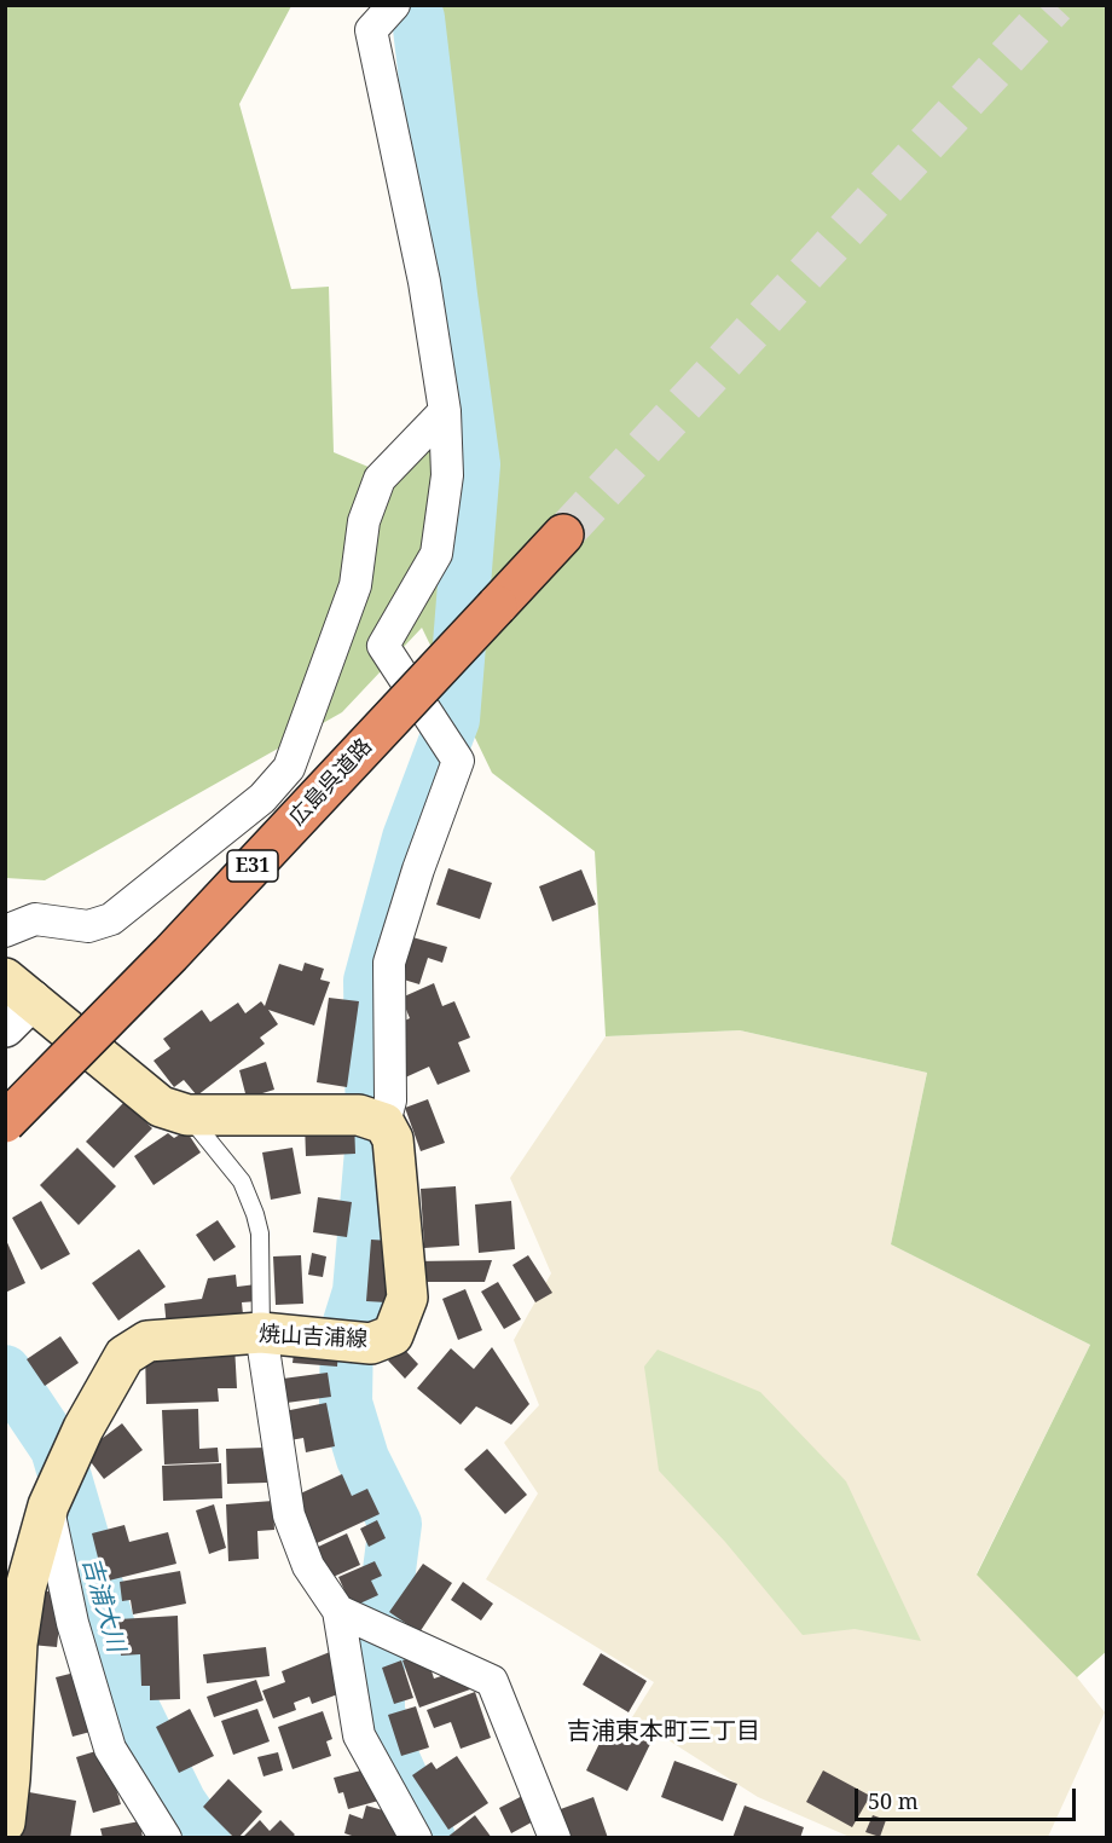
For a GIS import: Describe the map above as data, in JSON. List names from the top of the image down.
{
  "streets": {
    "highway": ["広島呉道路", "E31"],
    "main road": ["焼山吉浦線"]
  },
  "districts": ["吉浦東本町三丁目"],
  "water": ["吉浦大川"],
  "scale_bar": "50 m"
}
